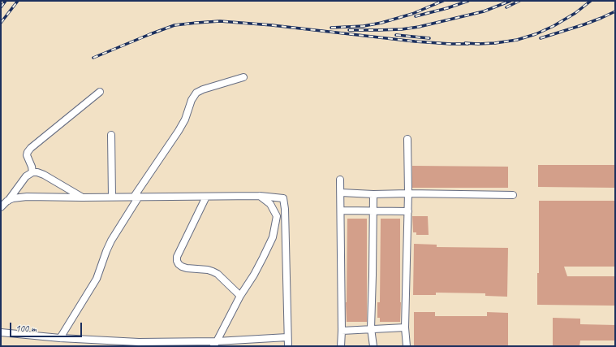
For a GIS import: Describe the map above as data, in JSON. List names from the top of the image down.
{
  "scale_bar": "100 m"
}
